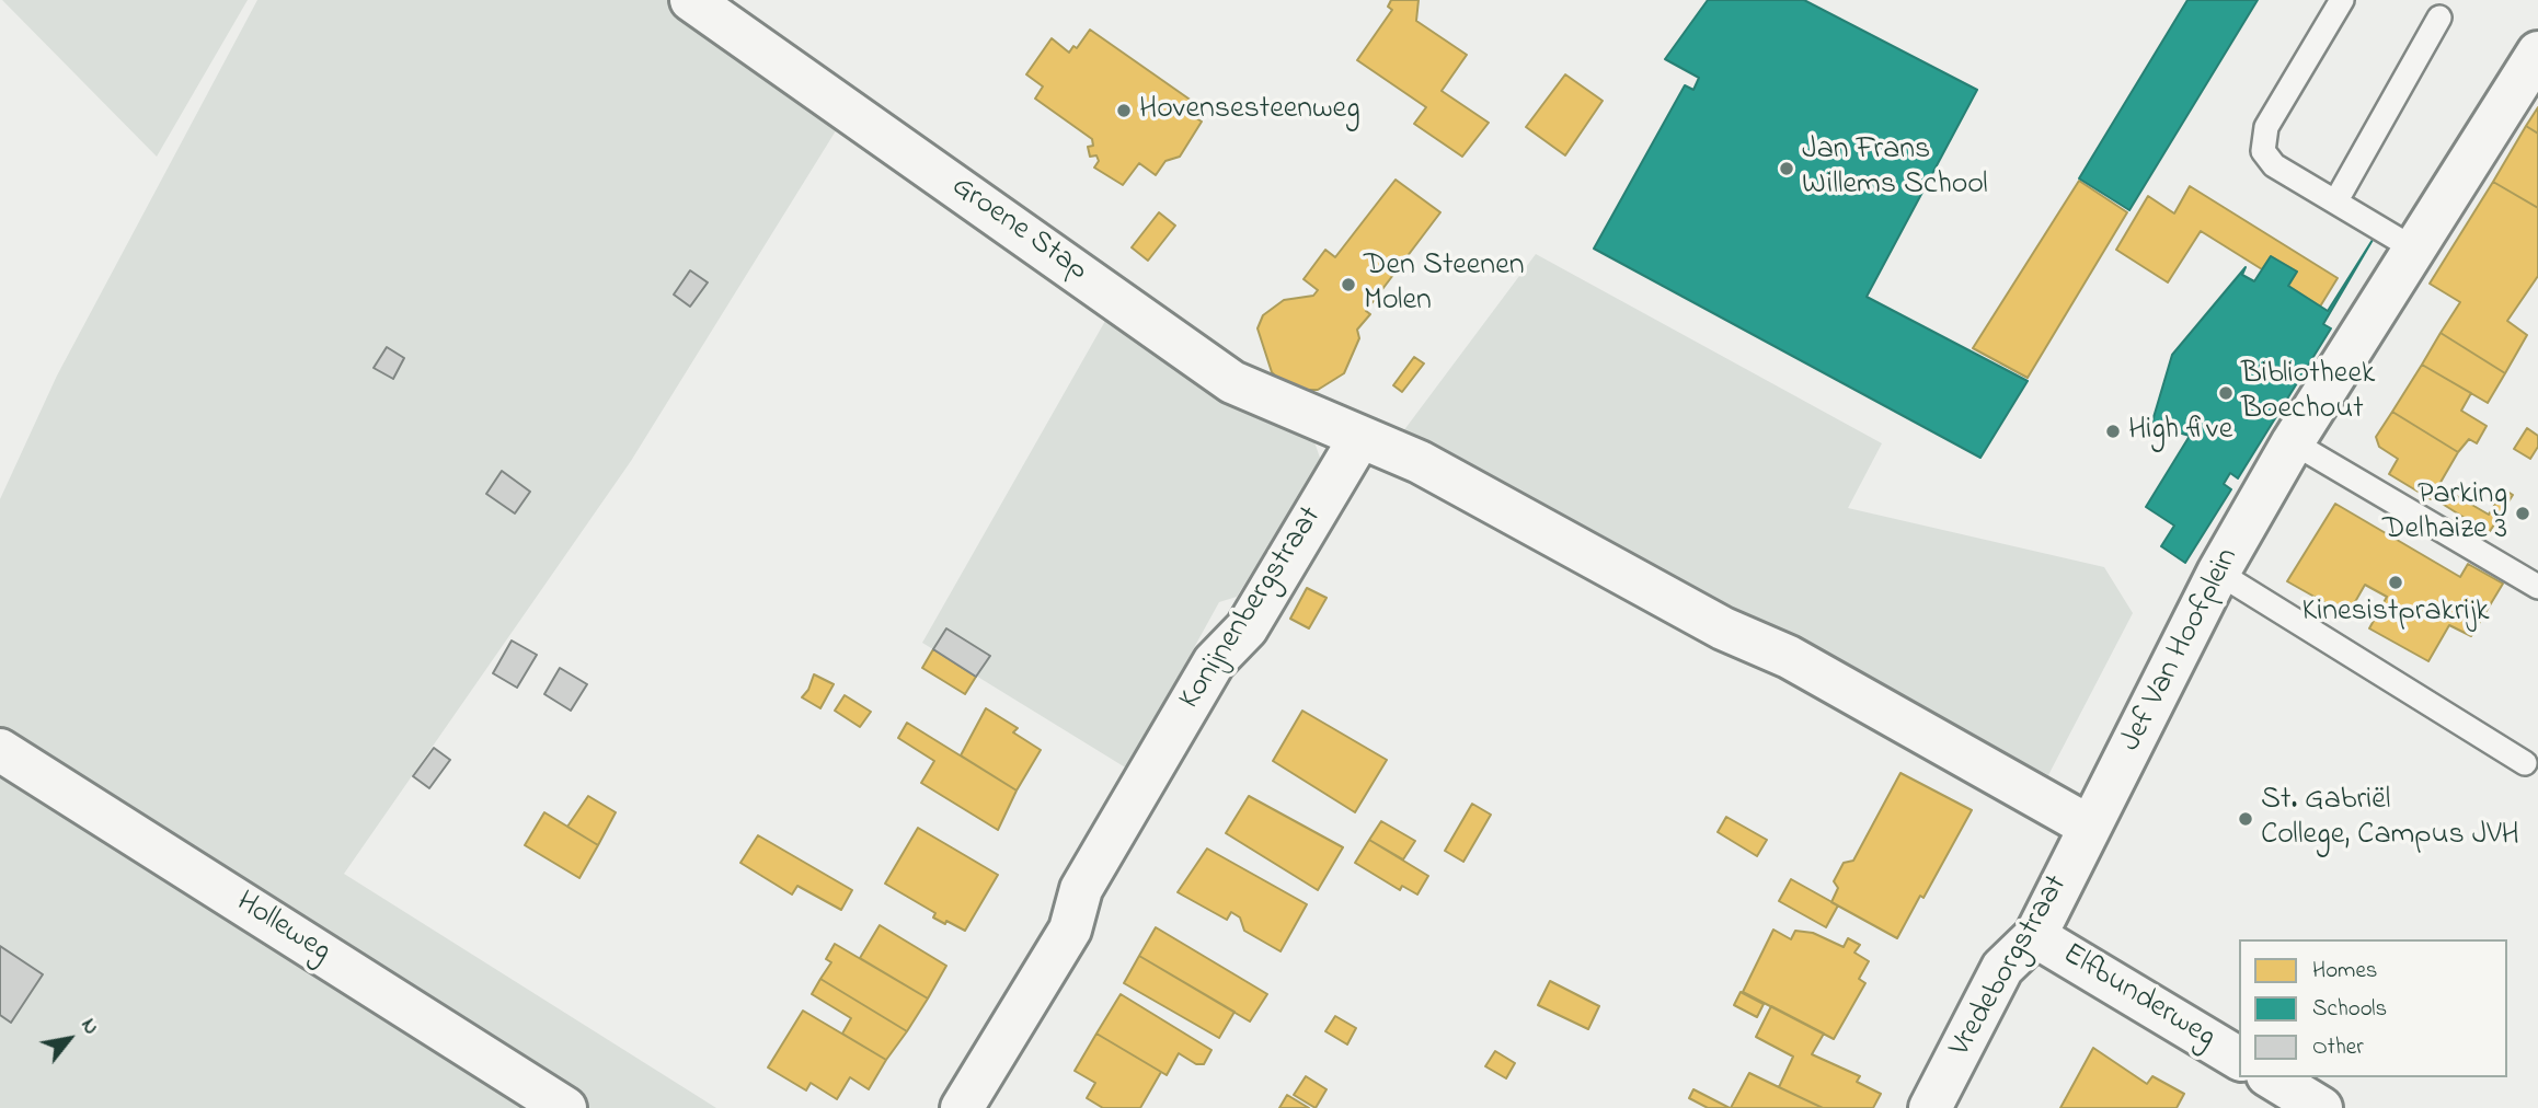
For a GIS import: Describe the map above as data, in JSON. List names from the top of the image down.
{
  "streets": {
    "street": [
      "Groene Stap",
      "Konijnenbergstraat",
      "Jef Van Hoofplein",
      "Holleweg",
      "Vredeborgstraat",
      "Elfbunderweg"
    ]
  },
  "crossings": [
    ["Groene Stap", "Konijnenbergstraat"],
    ["Jef Van Hoofplein", "Vredeborgstraat"],
    ["Vredeborgstraat", "Elfbunderweg"]
  ],
  "places": [
    "Hovensesteenweg",
    "Jan Frans Willems School",
    "Den Steenen Molen",
    "Bibliotheek Boechout",
    "High five",
    "Parking Delhaize 3",
    "Kinesistprakrijk",
    "St. Gabriël College, Campus JVH"
  ],
  "legend": ["Homes", "Schools", "Other"],
  "north": "top right"
}
